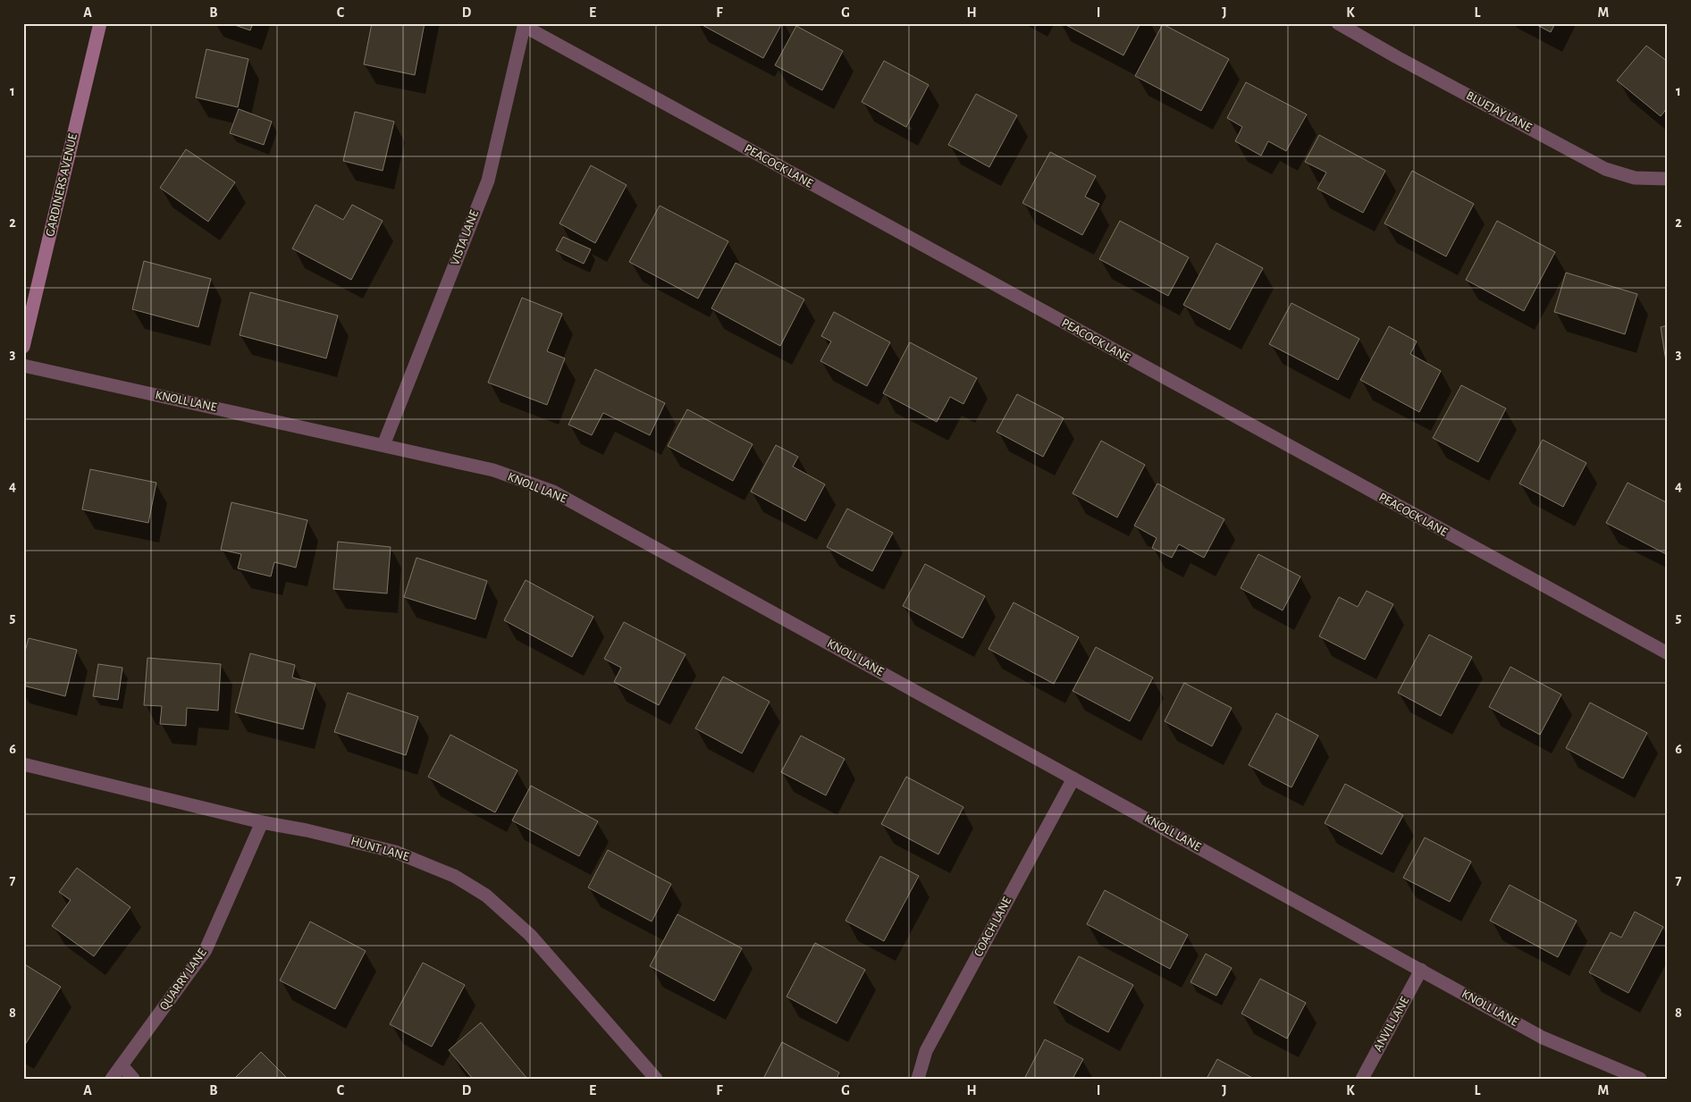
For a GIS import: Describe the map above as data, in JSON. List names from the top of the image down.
{
  "streets": {
    "main road": ["GARDINERS AVENUE"],
    "street": [
      "BLUEJAY LANE",
      "PEACOCK LANE",
      "VISTA LANE",
      "KNOLL LANE",
      "HUNT LANE",
      "COACH LANE",
      "QUARRY LANE",
      "ANVIL LANE"
    ]
  },
  "crossings": [
    ["PEACOCK LANE", "VISTA LANE"],
    ["VISTA LANE", "KNOLL LANE"],
    ["KNOLL LANE", "COACH LANE"],
    ["KNOLL LANE", "ANVIL LANE"],
    ["HUNT LANE", "QUARRY LANE"]
  ],
  "grid": {
    "columns": [
      "A",
      "B",
      "C",
      "D",
      "E",
      "F",
      "G",
      "H",
      "I",
      "J",
      "K",
      "L",
      "M"
    ],
    "rows": [
      "1",
      "2",
      "3",
      "4",
      "5",
      "6",
      "7",
      "8"
    ]
  }
}
